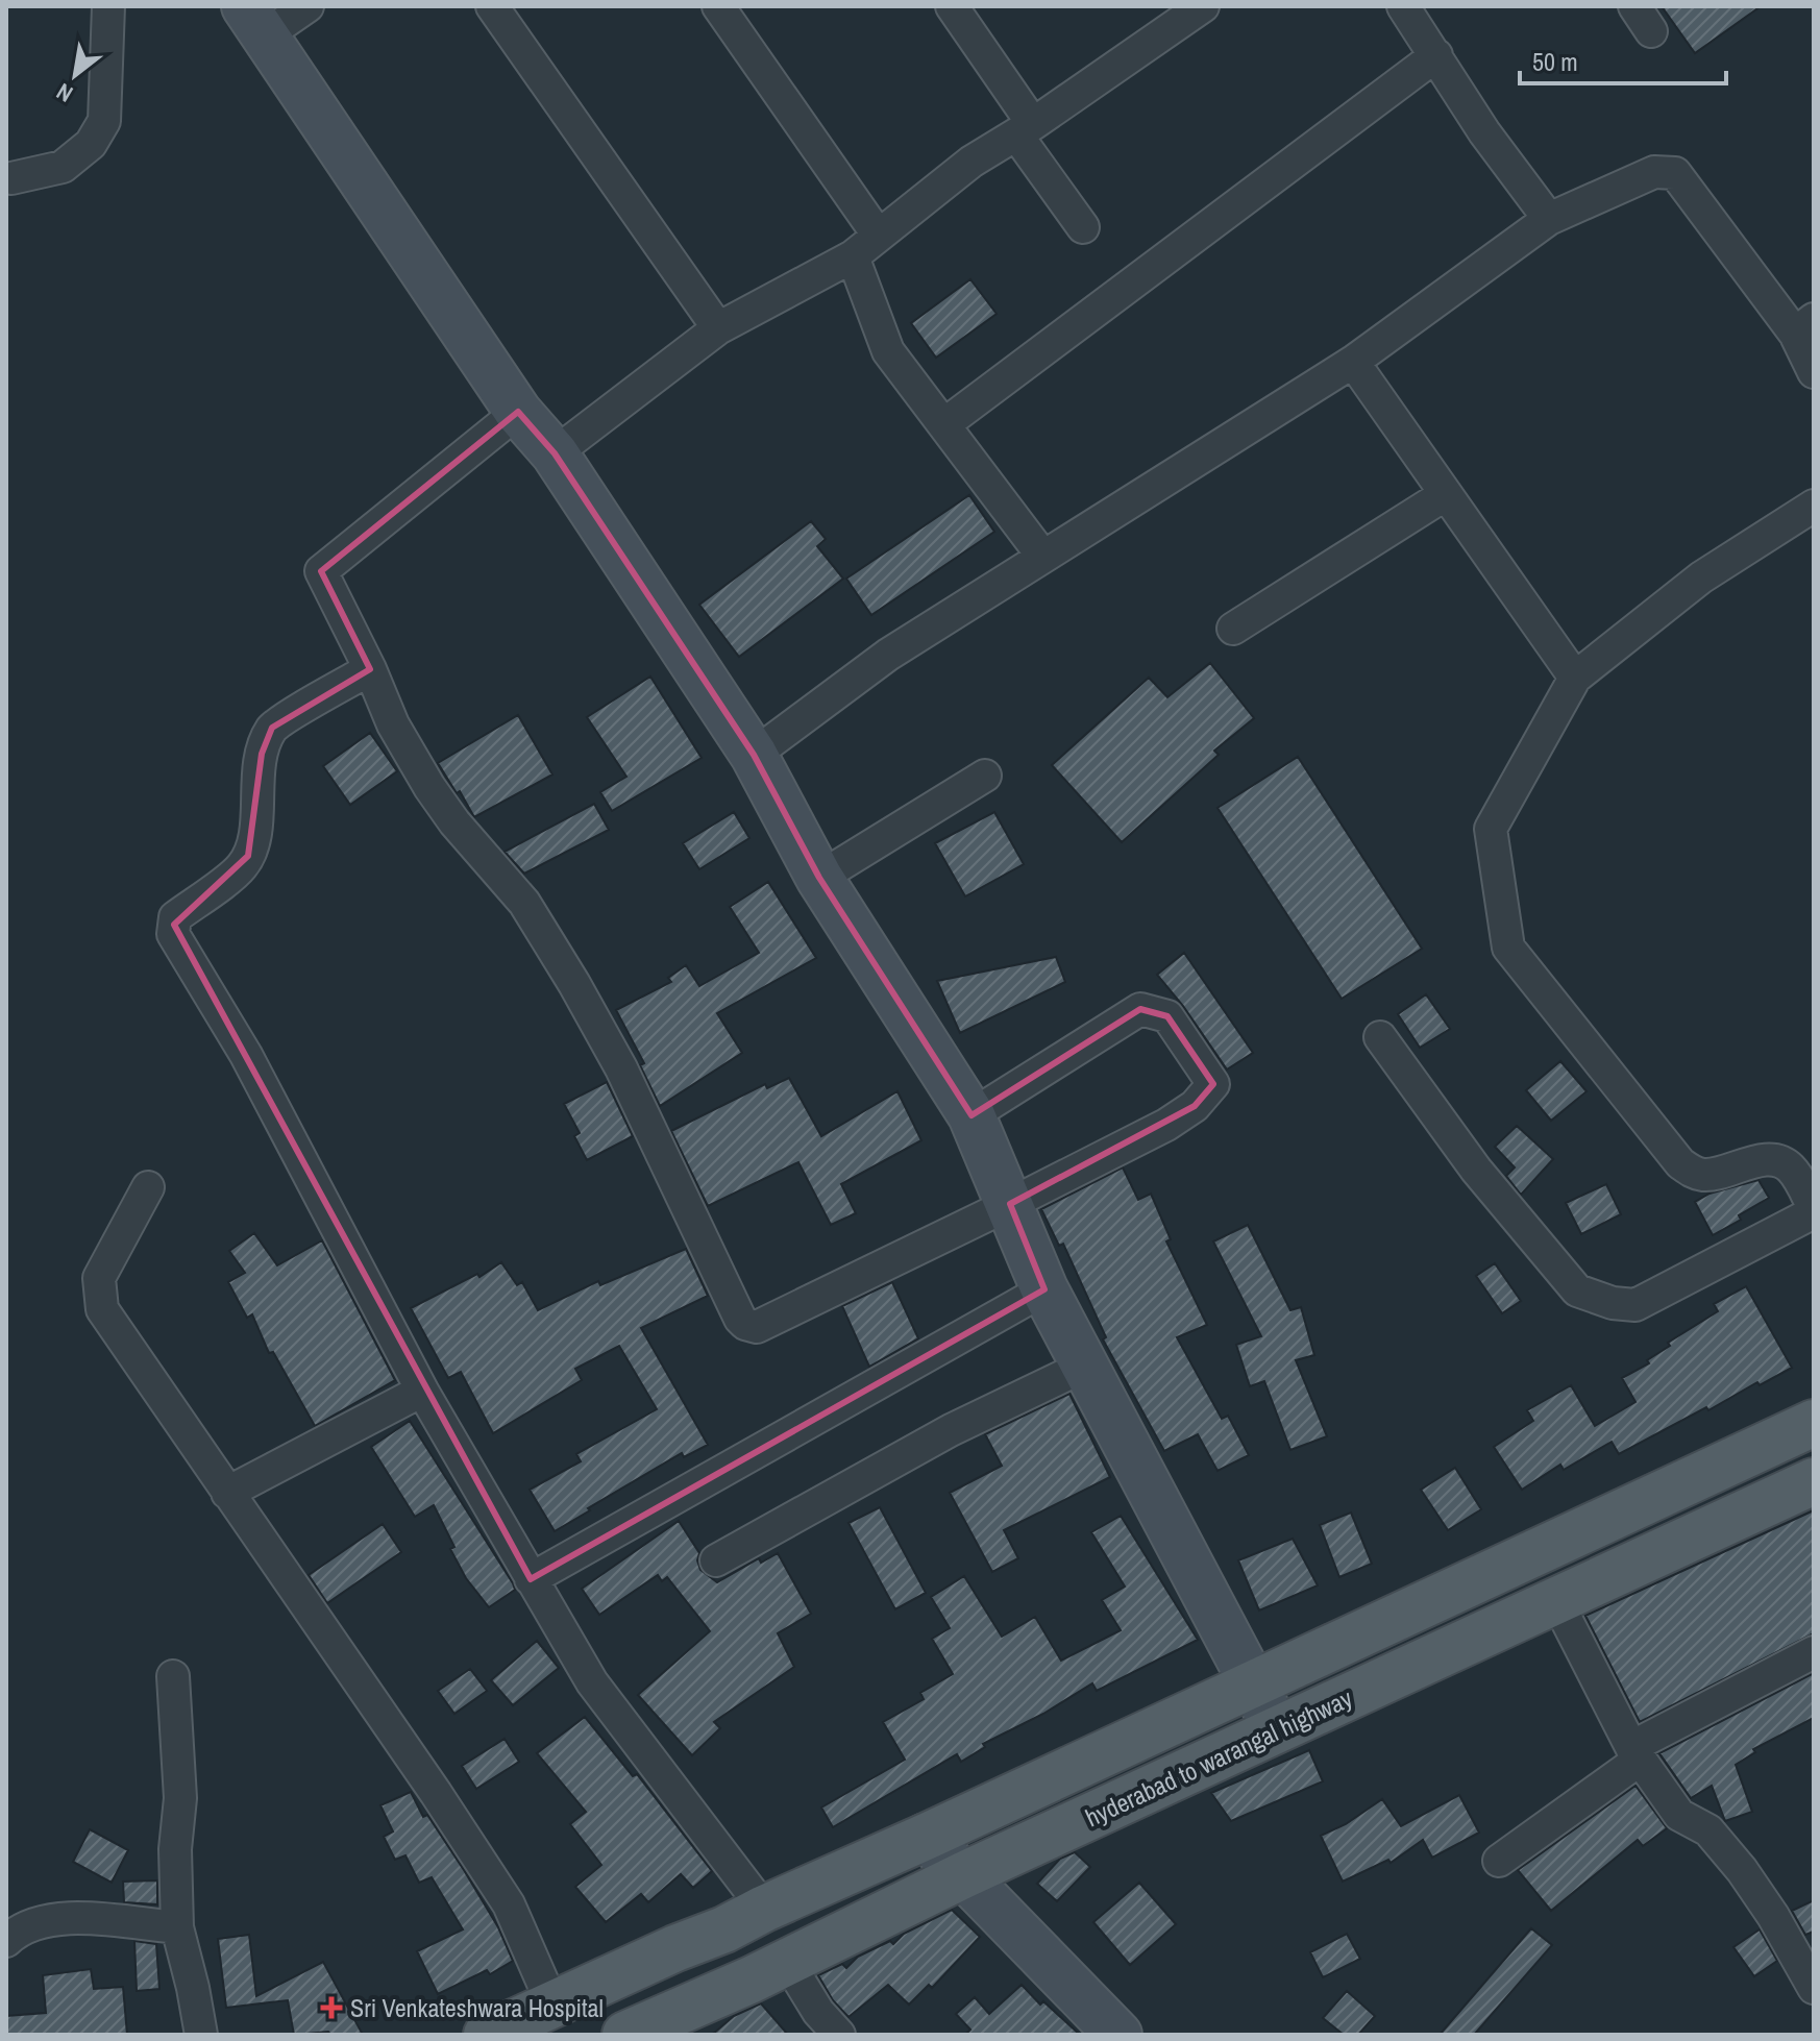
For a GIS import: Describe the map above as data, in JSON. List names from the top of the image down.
{
  "streets": {
    "main road": ["hyderabad to warangal highway"]
  },
  "places": {
    "health": ["Sri Venkateshwara Hospital"]
  },
  "scale_bar": "50 m",
  "north": "bottom left"
}
